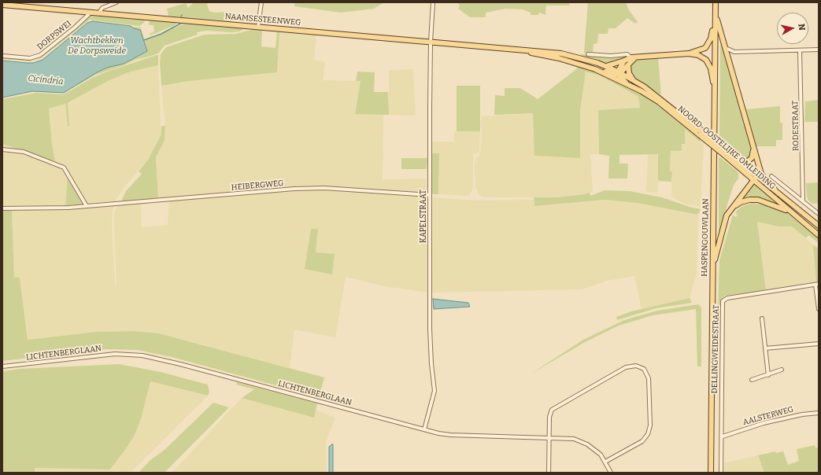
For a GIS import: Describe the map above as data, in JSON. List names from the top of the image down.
{
  "streets": {
    "main road": ["NAAMSESTEENWEG", "NOORD-OOSTELIJKE OMLEIDING", "HASPENGOUWLAAN"],
    "street": [
      "DORPSWEI",
      "RODESTRAAT",
      "HEIBERGWEG",
      "KAPELSTRAAT",
      "DELLINGWEIDESTRAAT",
      "LICHTENBERGLAAN",
      "AALSTERWEG"
    ]
  },
  "crossings": [
    ["NAAMSESTEENWEG", "DORPSWEI"],
    ["NAAMSESTEENWEG", "NOORD-OOSTELIJKE OMLEIDING"],
    ["NAAMSESTEENWEG", "KAPELSTRAAT"],
    ["HEIBERGWEG", "KAPELSTRAAT"],
    ["KAPELSTRAAT", "LICHTENBERGLAAN"],
    ["DELLINGWEIDESTRAAT", "AALSTERWEG"]
  ],
  "water": ["Wachtbekken De Dorpsweide", "Cicindria"],
  "north": "right"
}
